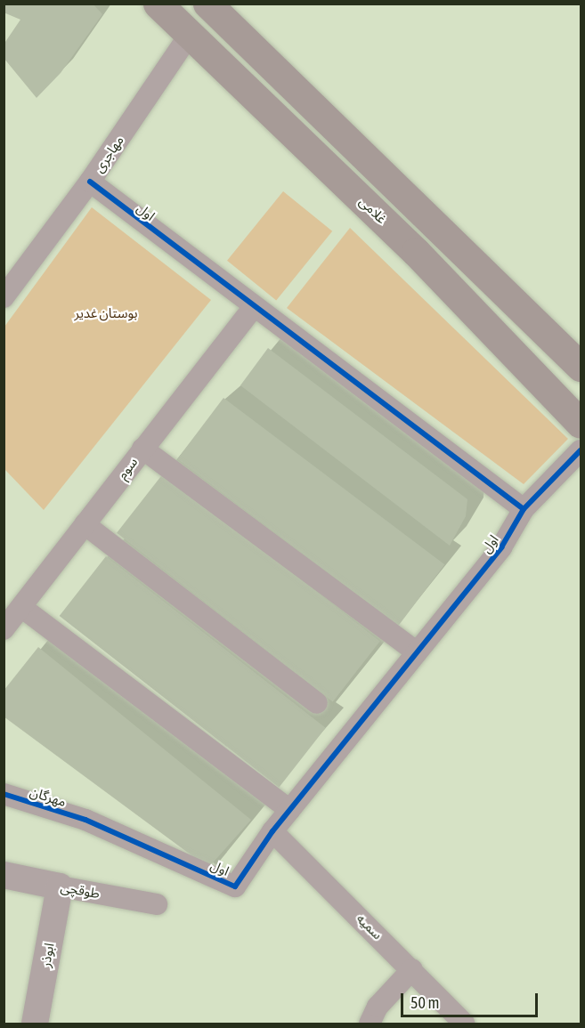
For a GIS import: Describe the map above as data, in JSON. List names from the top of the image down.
{
  "streets": {
    "main road": ["غلامی"],
    "street": [
      "مهاجری",
      "اول",
      "سوم",
      "مهرگان",
      "طوقچی",
      "سمیه",
      "ابوذر"
    ]
  },
  "crossings": [
    ["مهاجری", "غلامی"],
    ["مهاجری", "اول"],
    ["اول", "سوم"],
    ["اول", "مهرگان"],
    ["اول", "سمیه"],
    ["طوقچی", "ابوذر"]
  ],
  "parks": ["بوستان غدیر"],
  "scale_bar": "50 m"
}
